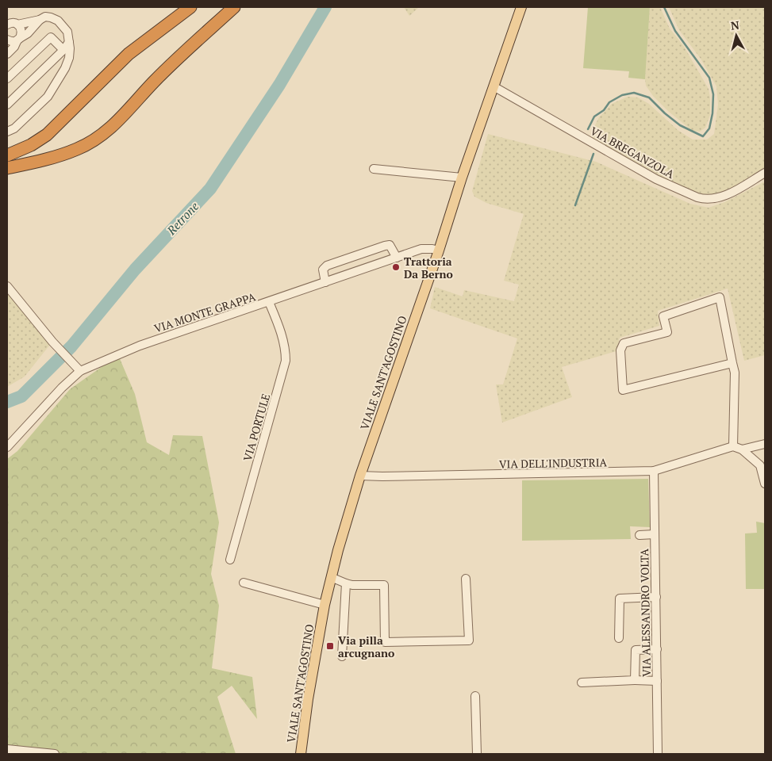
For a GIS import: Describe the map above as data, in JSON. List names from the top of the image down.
{
  "streets": {
    "main road": ["VIALE SANT'AGOSTINO"],
    "street": [
      "VIA BREGANZOLA",
      "VIA MONTE GRAPPA",
      "VIA PORTULE",
      "VIA DELL'INDUSTRIA",
      "VIA ALESSANDRO VOLTA"
    ]
  },
  "crossings": [
    ["VIA BREGANZOLA", "VIALE SANT'AGOSTINO"],
    ["VIA MONTE GRAPPA", "VIALE SANT'AGOSTINO"],
    ["VIA MONTE GRAPPA", "VIA PORTULE"],
    ["VIALE SANT'AGOSTINO", "VIA DELL'INDUSTRIA"],
    ["VIA DELL'INDUSTRIA", "VIA ALESSANDRO VOLTA"]
  ],
  "water": ["Retrone"],
  "places": {
    "other": ["Trattoria Da Berno"],
    "transit": ["Via pilla arcugnano"]
  },
  "north": "top"
}
